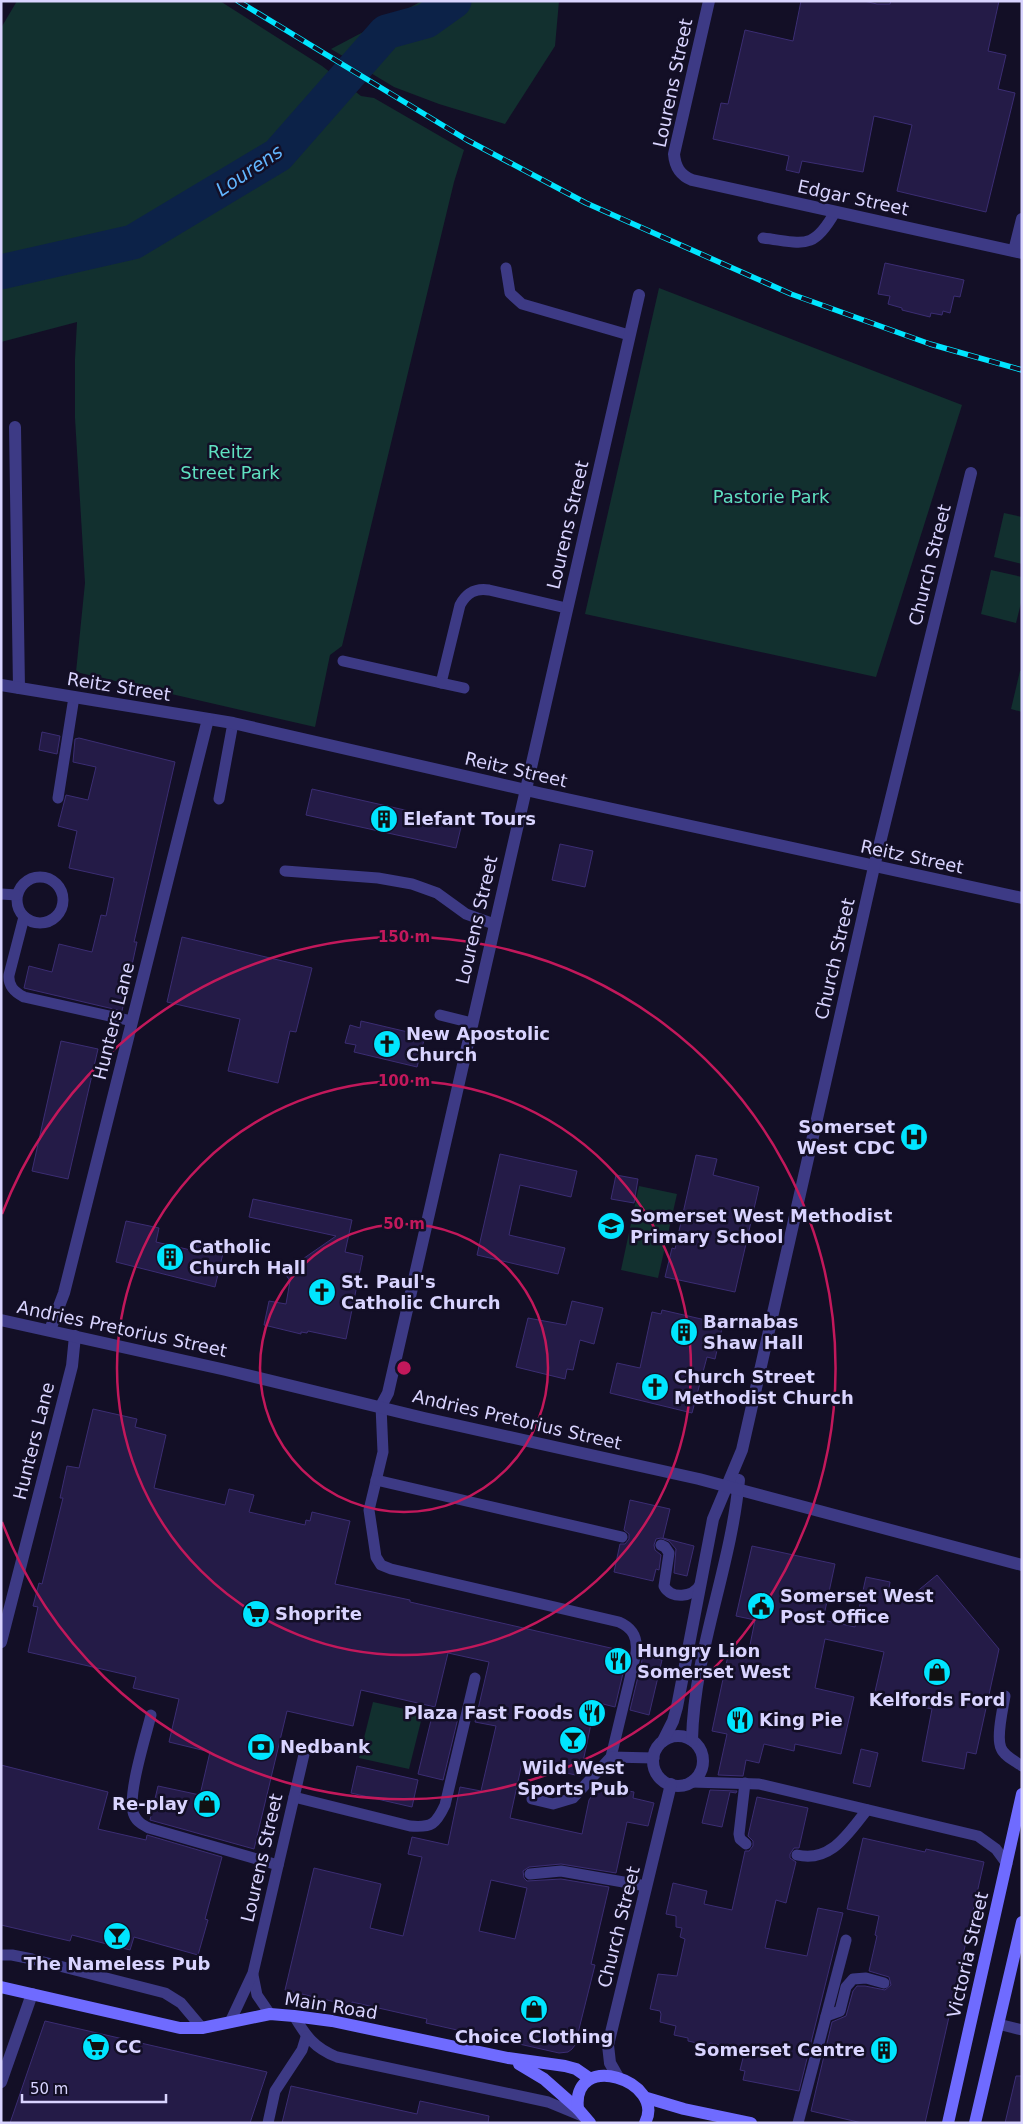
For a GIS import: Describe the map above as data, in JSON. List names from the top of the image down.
{
  "streets": {
    "main road": ["Victoria Street", "Main Road"],
    "street": [
      "Lourens Street",
      "Edgar Street",
      "Church Street",
      "Reitz Street",
      "Hunters Lane",
      "Andries Pretorius Street"
    ]
  },
  "crossings": [
    ["Lourens Street", "Edgar Street"],
    ["Lourens Street", "Reitz Street"],
    ["Lourens Street", "Andries Pretorius Street"],
    ["Lourens Street", "Main Road"],
    ["Church Street", "Reitz Street"],
    ["Church Street", "Andries Pretorius Street"],
    ["Reitz Street", "Hunters Lane"],
    ["Hunters Lane", "Andries Pretorius Street"]
  ],
  "water": ["Lourens"],
  "parks": ["Reitz Street Park", "Pastorie Park"],
  "places": {
    "building": [
      "Elefant Tours",
      "Catholic Church Hall",
      "Barnabas Shaw Hall",
      "Somerset Centre"
    ],
    "church": ["New Apostolic Church", "St. Paul's Catholic Church", "Church Street Methodist Church"],
    "hospital": ["Somerset West CDC"],
    "school or university": ["Somerset West Methodist Primary School"],
    "public building": ["Somerset West Post Office"],
    "supermarket": ["Shoprite", "CC"],
    "restaurant": ["Hungry Lion Somerset West", "Plaza Fast Foods", "King Pie"],
    "shop": ["Kelfords Ford", "Re-play", "Choice Clothing"],
    "bar": ["Wild West Sports Pub", "The Nameless Pub"],
    "bank": ["Nedbank"]
  },
  "scale_bar": "50 m",
  "rings": ["150 m", "100 m", "50 m"]
}
